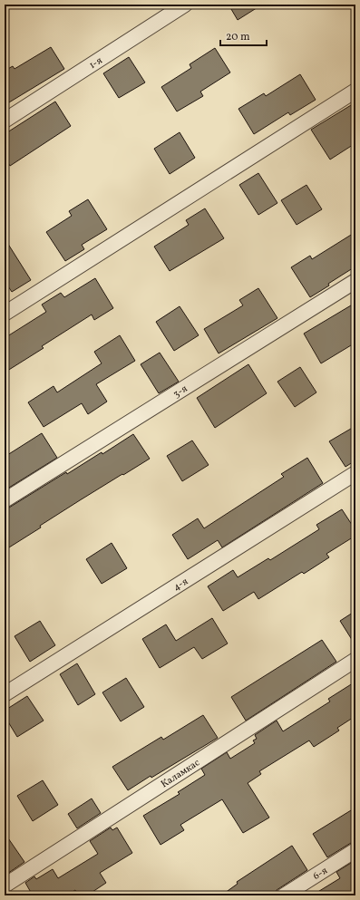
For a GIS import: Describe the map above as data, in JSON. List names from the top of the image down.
{
  "streets": {
    "street": [
      "1-я",
      "3-я",
      "4-я",
      "Каламкас",
      "6-я"
    ]
  },
  "scale_bar": "20 m"
}
